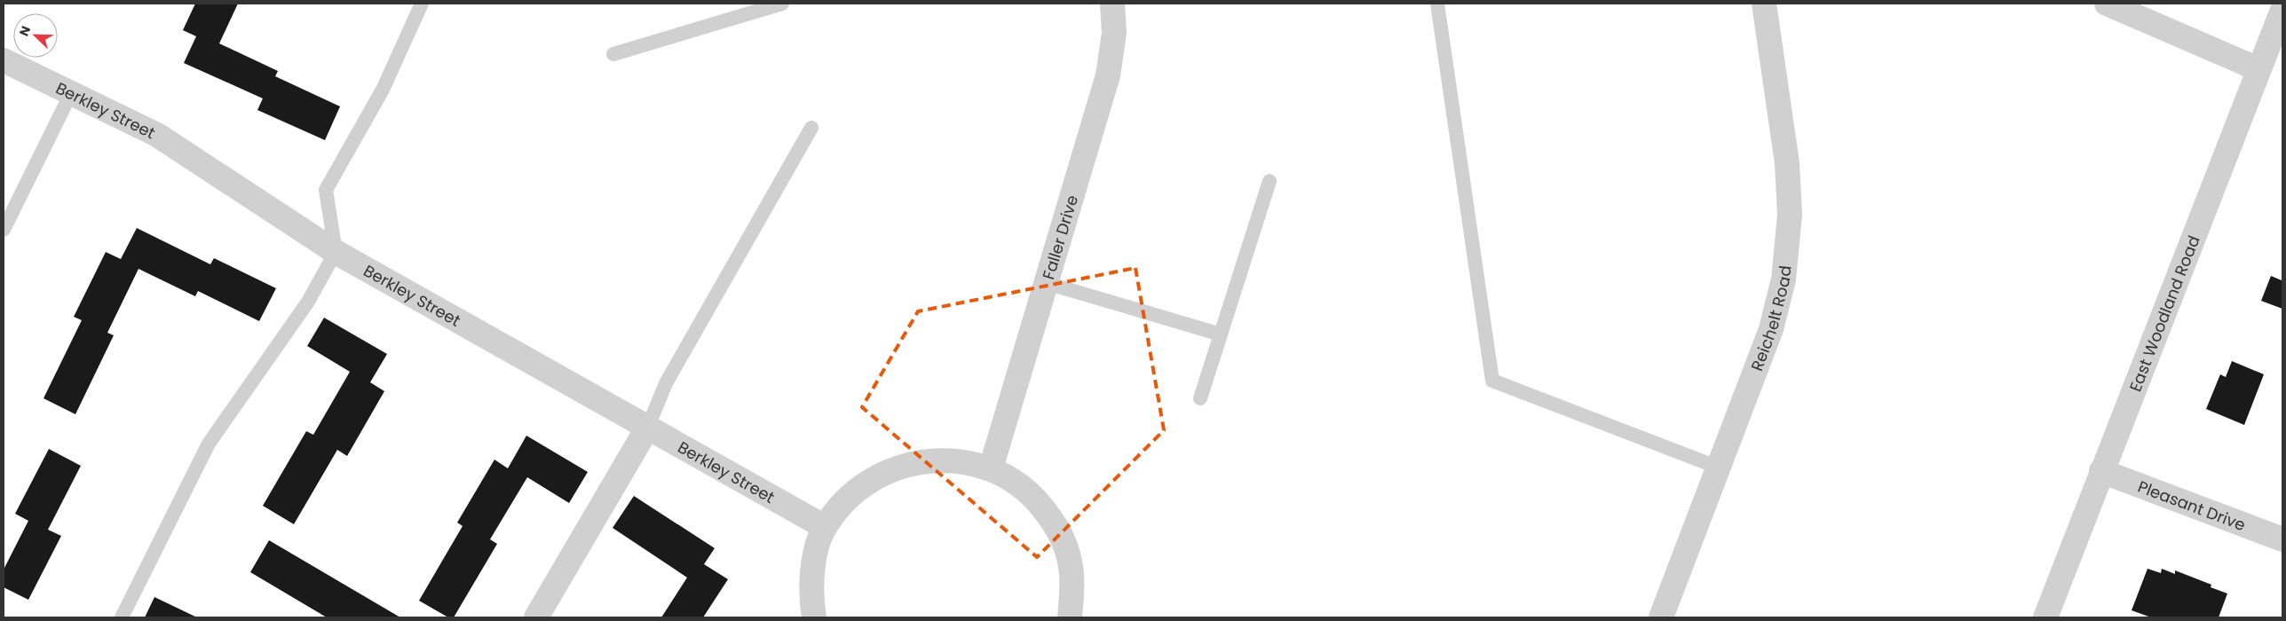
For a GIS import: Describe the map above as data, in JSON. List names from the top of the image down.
{
  "streets": {
    "street": [
      "Berkley Street",
      "Faller Drive",
      "East Woodland Road",
      "Reichelt Road",
      "Pleasant Drive"
    ]
  },
  "crossings": [
    ["East Woodland Road", "Pleasant Drive"]
  ],
  "north": "top left"
}
